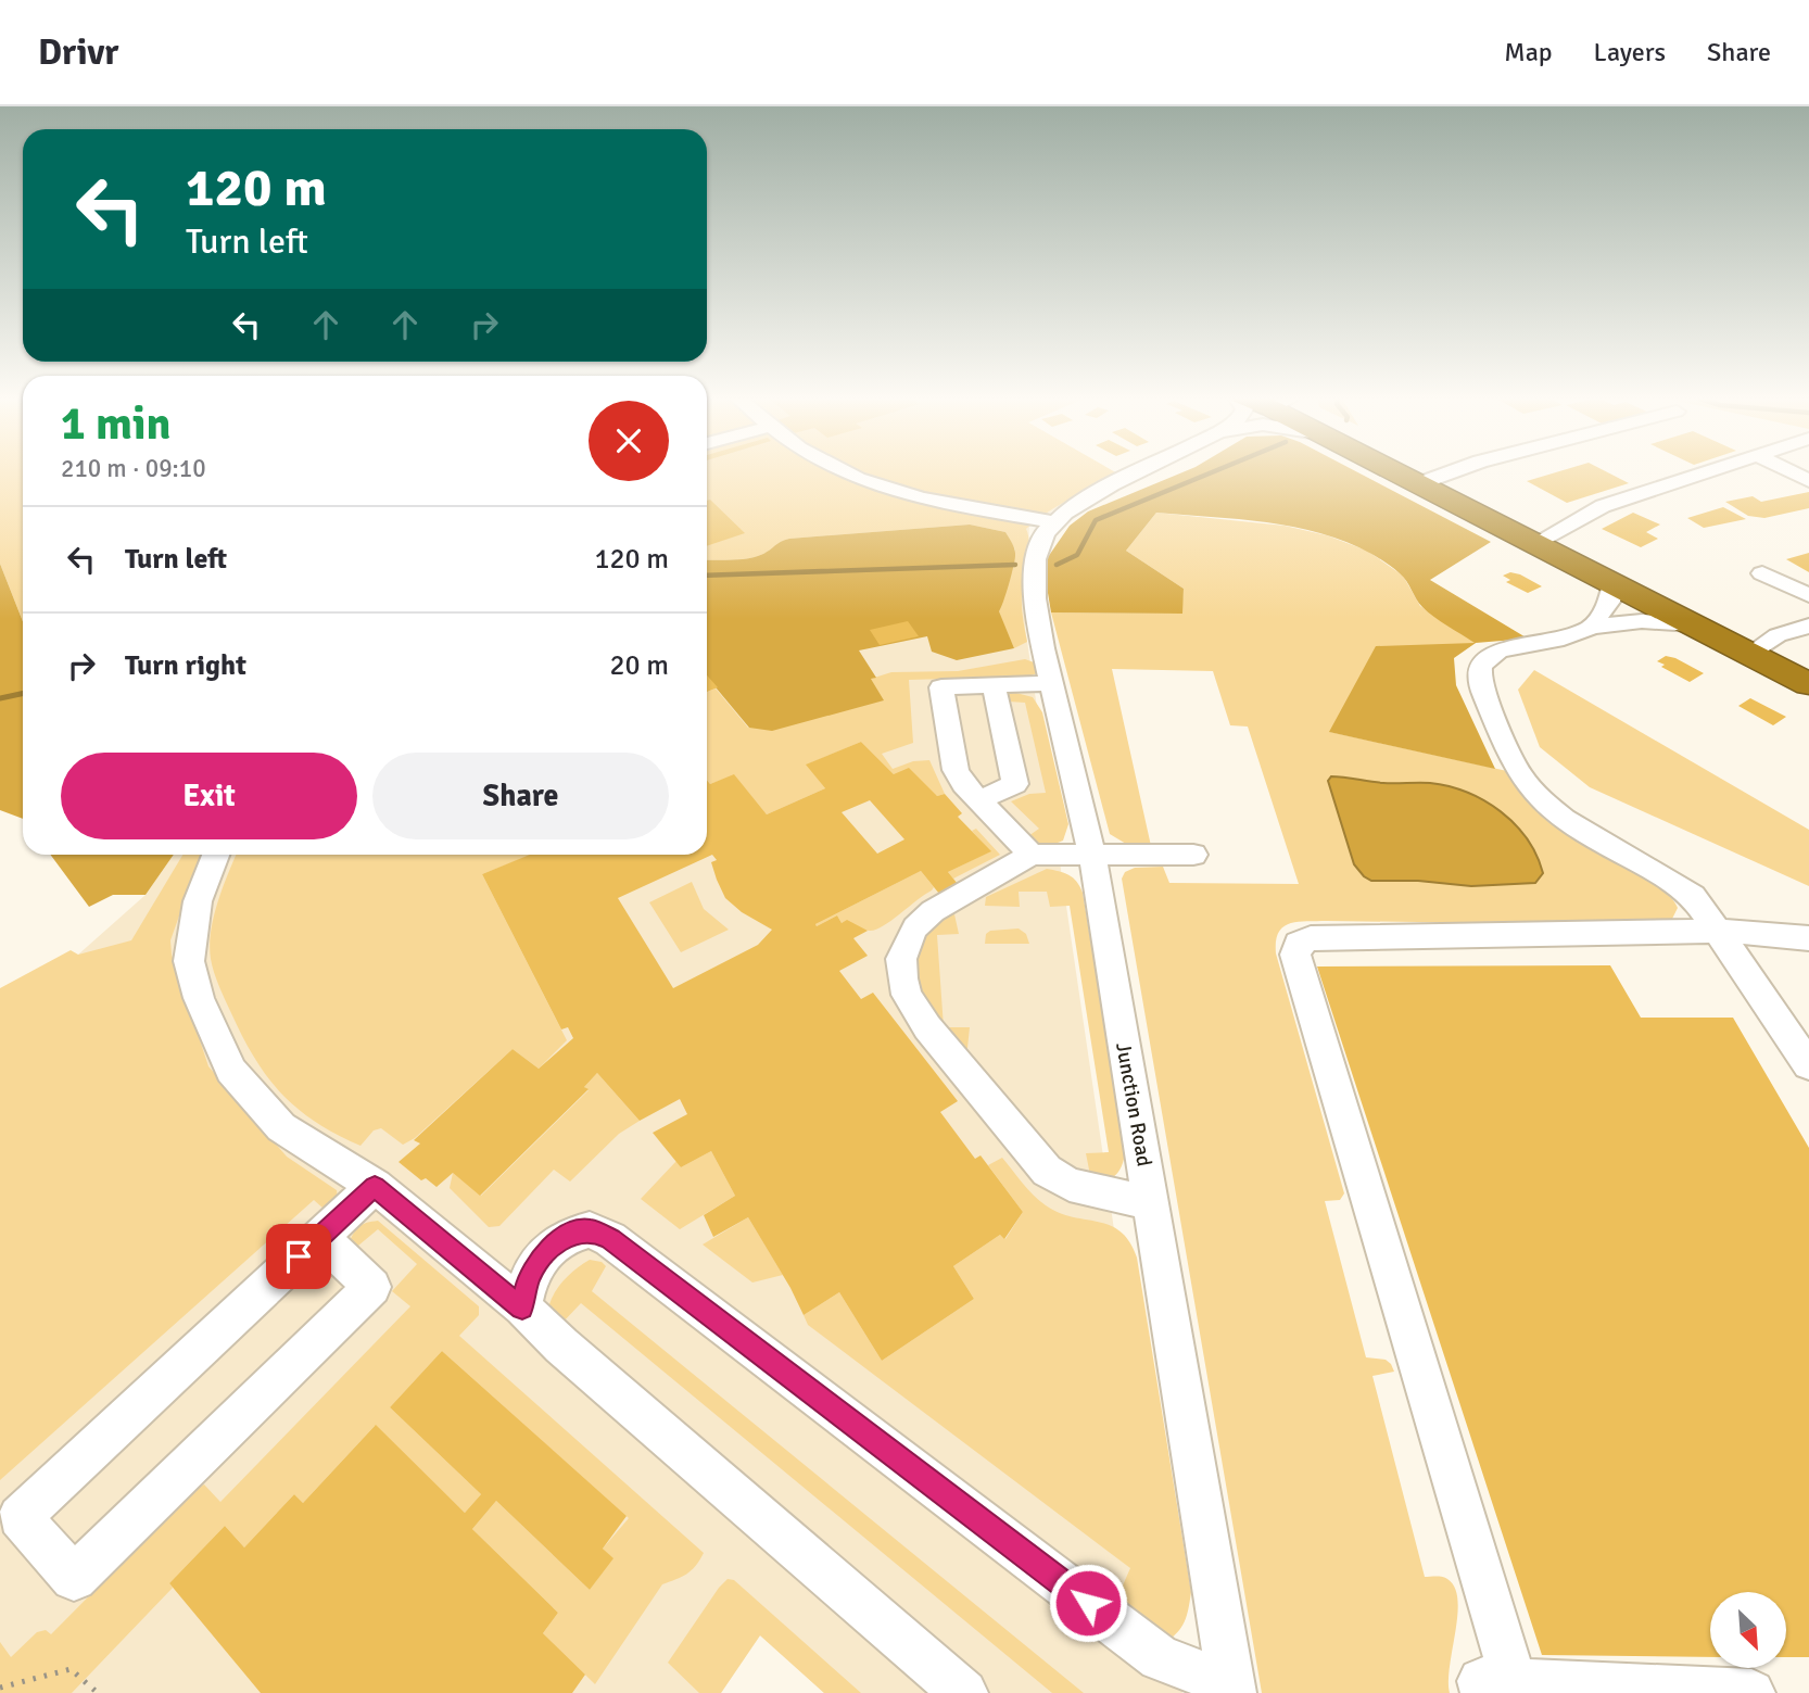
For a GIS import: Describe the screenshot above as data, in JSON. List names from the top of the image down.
{
  "streets": {
    "street": ["Junction Road"]
  },
  "north": "bottom right",
  "page": {
    "header": "Drivr",
    "nav": ["Map", "Layers", "Share"],
    "turn": ["120 m", "Turn left"],
    "heading": ["1 min", "210 m · 09:10"],
    "list": [
      {
        "name": "Turn left",
        "value": "120 m"
      },
      {
        "name": "Turn right",
        "value": "20 m"
      }
    ],
    "buttons": ["Exit", "Share"]
  }
}
